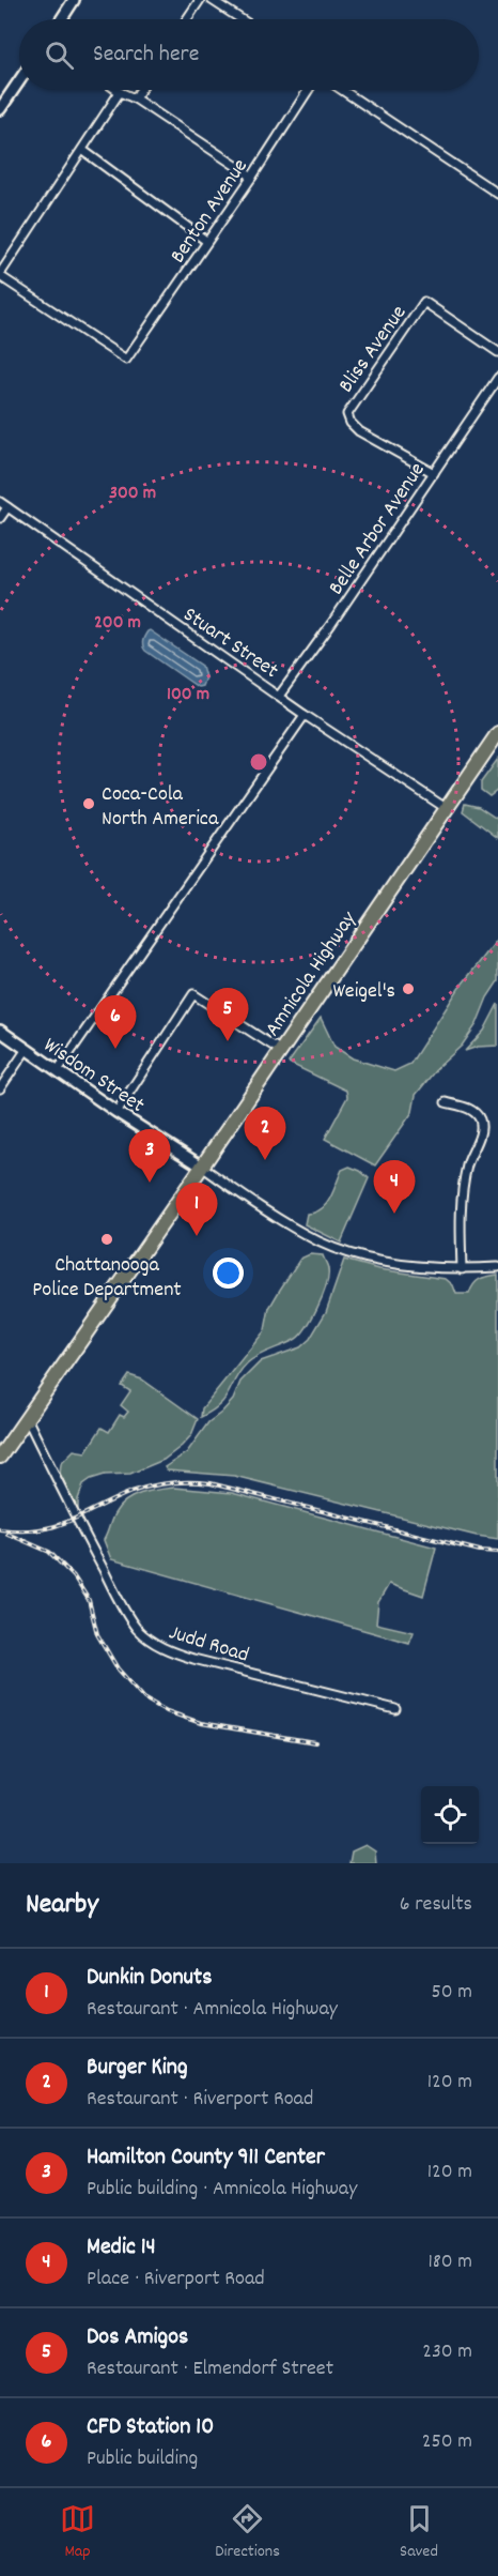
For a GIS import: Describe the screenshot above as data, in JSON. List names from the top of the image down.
{
  "streets": {
    "main road": ["Amnicola Highway"],
    "street": [
      "Benton Avenue",
      "Bliss Avenue",
      "Belle Arbor Avenue",
      "Stuart Street",
      "Wisdom Street",
      "Judd Road"
    ]
  },
  "crossings": [
    ["Bliss Avenue", "Belle Arbor Avenue"],
    ["Belle Arbor Avenue", "Stuart Street"],
    ["Stuart Street", "Amnicola Highway"],
    ["Amnicola Highway", "Wisdom Street"],
    ["Amnicola Highway", "Judd Road"]
  ],
  "places": ["Coca-Cola North America", "Weigel's", "Chattanooga Police Department"],
  "page": {
    "search": "Search here",
    "pins": [
      "5",
      "6",
      "2",
      "3",
      "4",
      "1"
    ],
    "heading": ["Nearby", "6 results"],
    "list": [
      {
        "mark": "1",
        "name": "Dunkin Donuts",
        "note": "Restaurant · Amnicola Highway",
        "value": "50 m"
      },
      {
        "mark": "2",
        "name": "Burger King",
        "note": "Restaurant · Riverport Road",
        "value": "120 m"
      },
      {
        "mark": "3",
        "name": "Hamilton County 911 Center",
        "note": "Public building · Amnicola Highway",
        "value": "120 m"
      },
      {
        "mark": "4",
        "name": "Medic 14",
        "note": "Place · Riverport Road",
        "value": "180 m"
      },
      {
        "mark": "5",
        "name": "Dos Amigos",
        "note": "Restaurant · Elmendorf Street",
        "value": "230 m"
      },
      {
        "mark": "6",
        "name": "CFD Station 10",
        "note": "Public building",
        "value": "250 m"
      }
    ],
    "nav": ["Map", "Directions", "Saved"]
  },
  "rings": ["300 m", "200 m", "100 m"]
}
